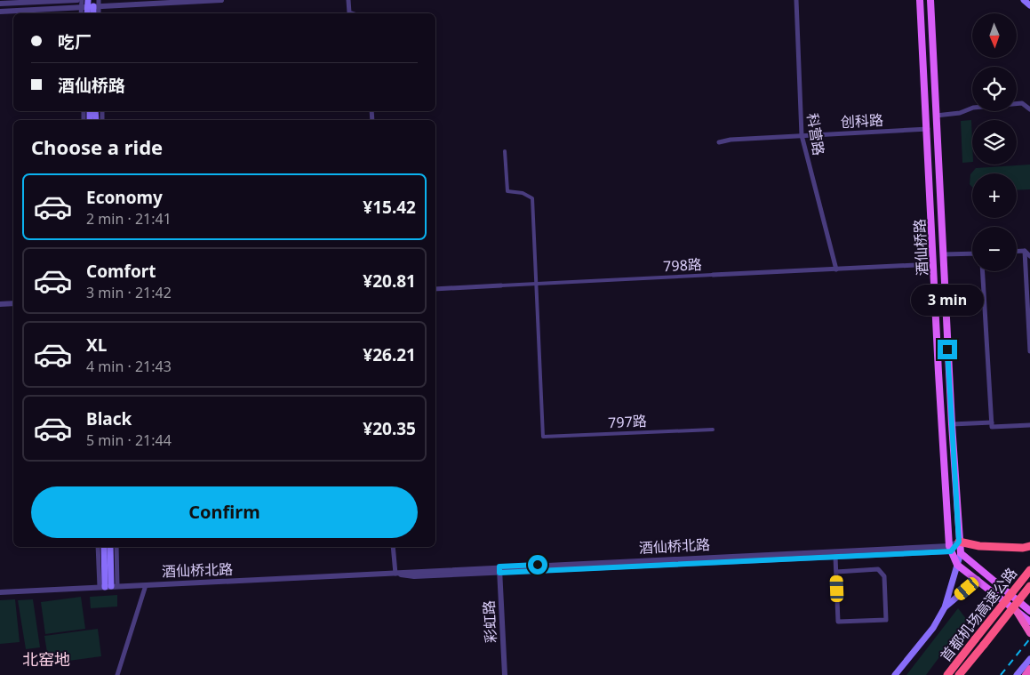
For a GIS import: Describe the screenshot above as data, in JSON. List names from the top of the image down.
{
  "streets": {
    "highway": ["首都机场高速公路"],
    "main road": ["酒仙桥路"],
    "street": [
      "创科路",
      "科营路",
      "798路",
      "797路",
      "酒仙桥北路",
      "彩虹路"
    ]
  },
  "crossings": [
    ["创科路", "科营路"],
    ["创科路", "酒仙桥路"],
    ["科营路", "798路"],
    ["酒仙桥路", "798路"],
    ["酒仙桥路", "酒仙桥北路"],
    ["798路", "797路"],
    ["酒仙桥北路", "彩虹路"]
  ],
  "districts": ["北窑地"],
  "north": "bottom",
  "page": {
    "map_buttons": ["+", "−"],
    "banner": ["吃厂", "酒仙桥路"],
    "heading": "Choose a ride",
    "list": [
      {
        "name": "Economy",
        "note": "2 min · 21:41",
        "value": "¥15.42"
      },
      {
        "name": "Comfort",
        "note": "3 min · 21:42",
        "value": "¥20.81"
      },
      {
        "name": "XL",
        "note": "4 min · 21:43",
        "value": "¥26.21"
      },
      {
        "name": "Black",
        "note": "5 min · 21:44",
        "value": "¥20.35"
      }
    ],
    "bubble": "3 min",
    "buttons": "Confirm"
  }
}
